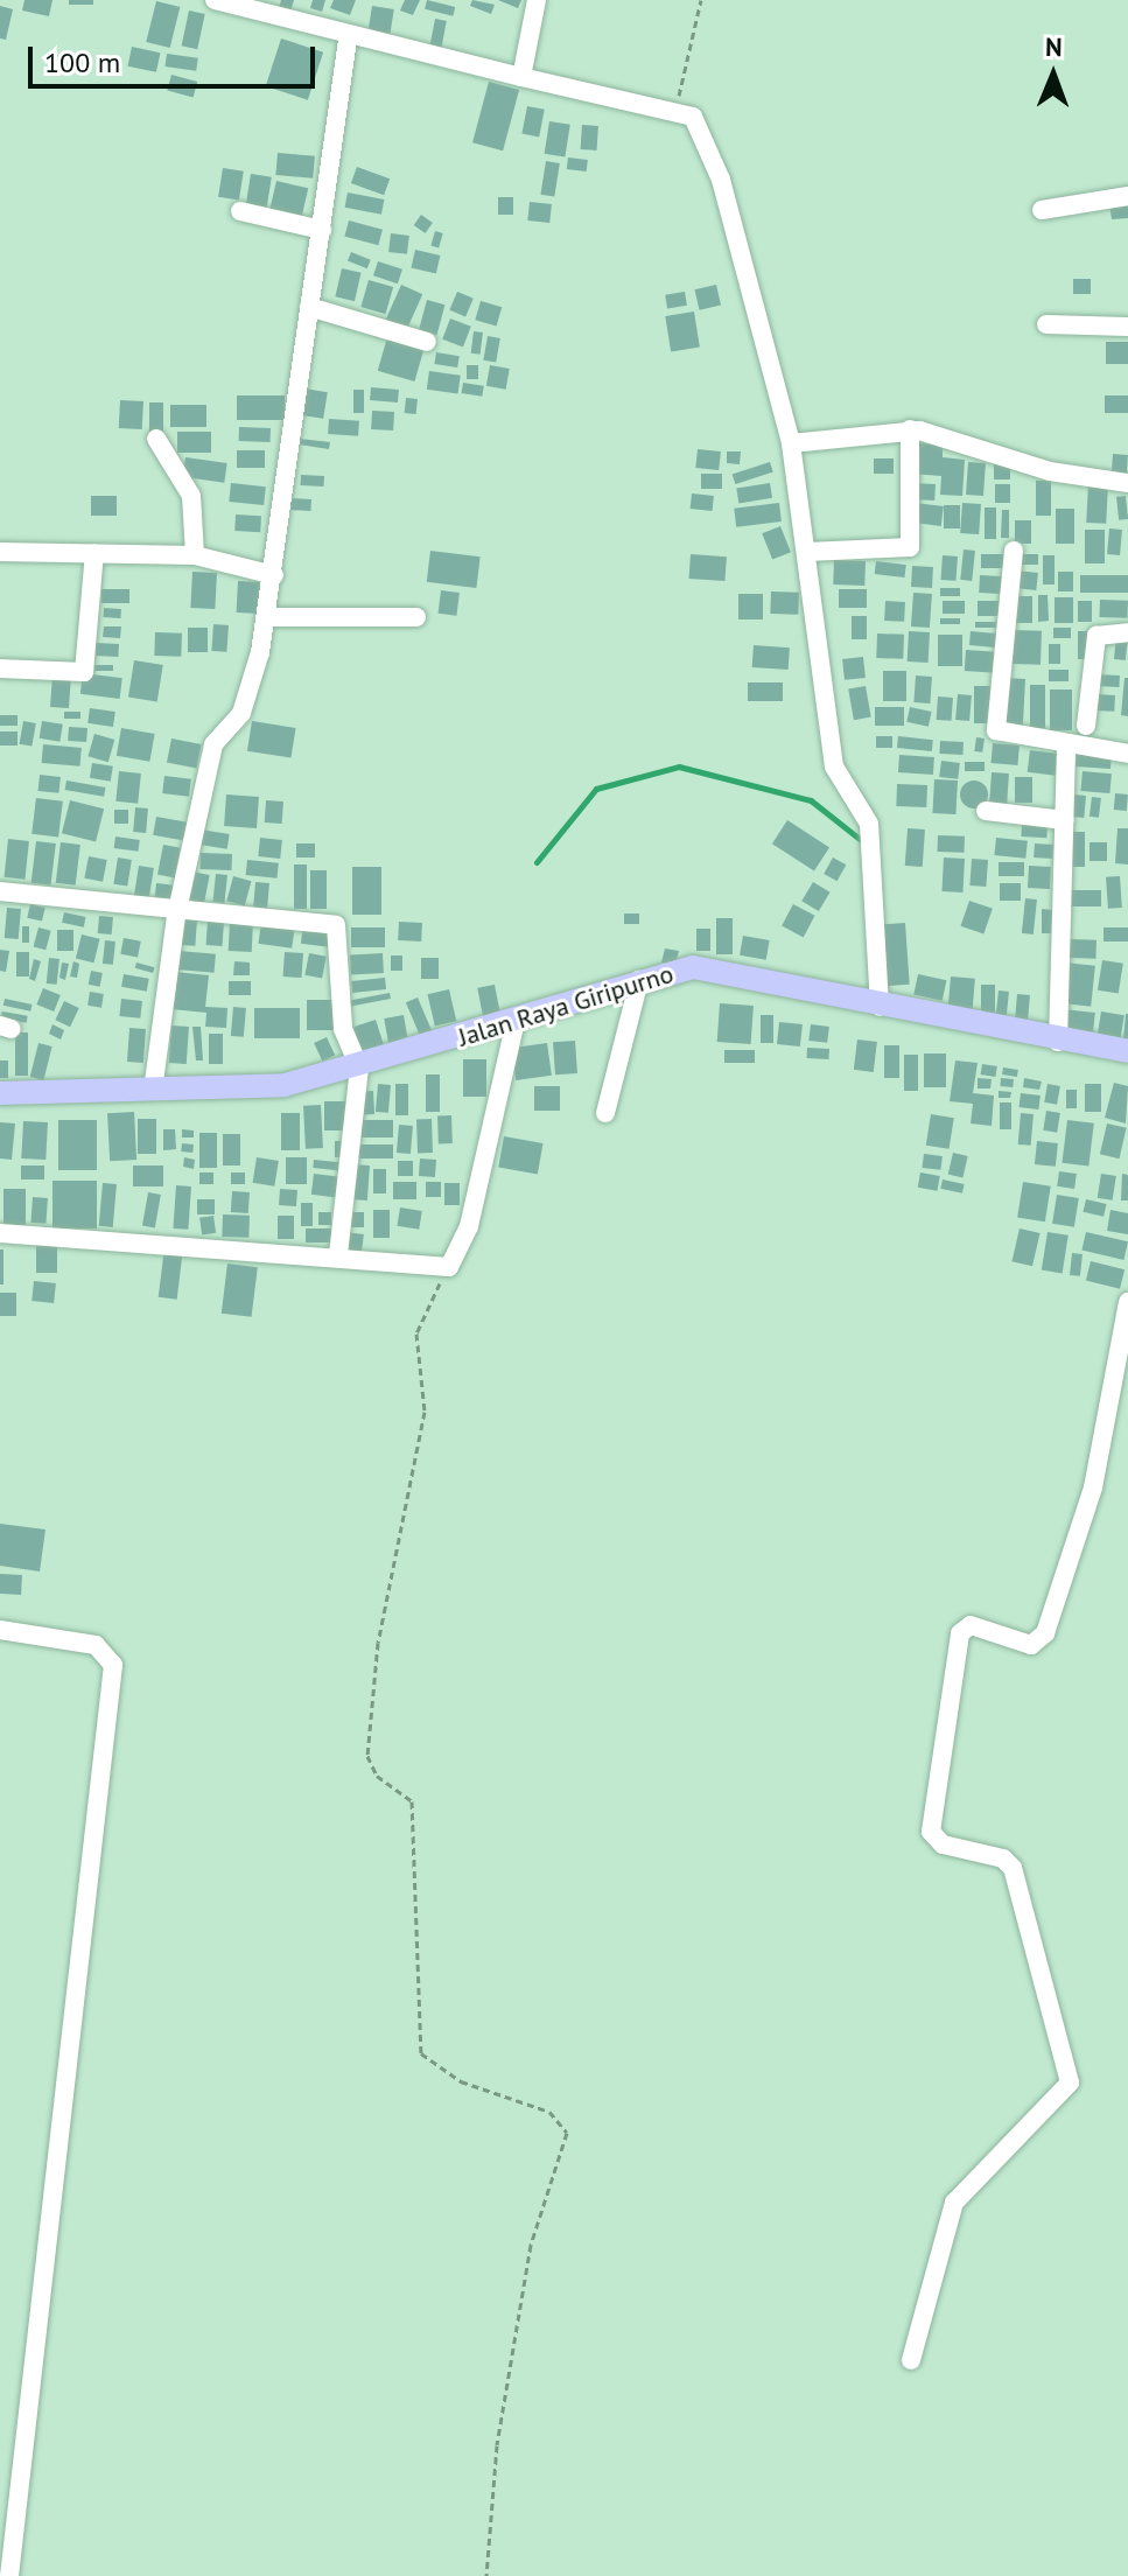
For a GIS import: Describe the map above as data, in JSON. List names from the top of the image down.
{
  "streets": {
    "main road": ["Jalan Raya Giripurno"]
  },
  "scale_bar": "100 m",
  "north": "top"
}
